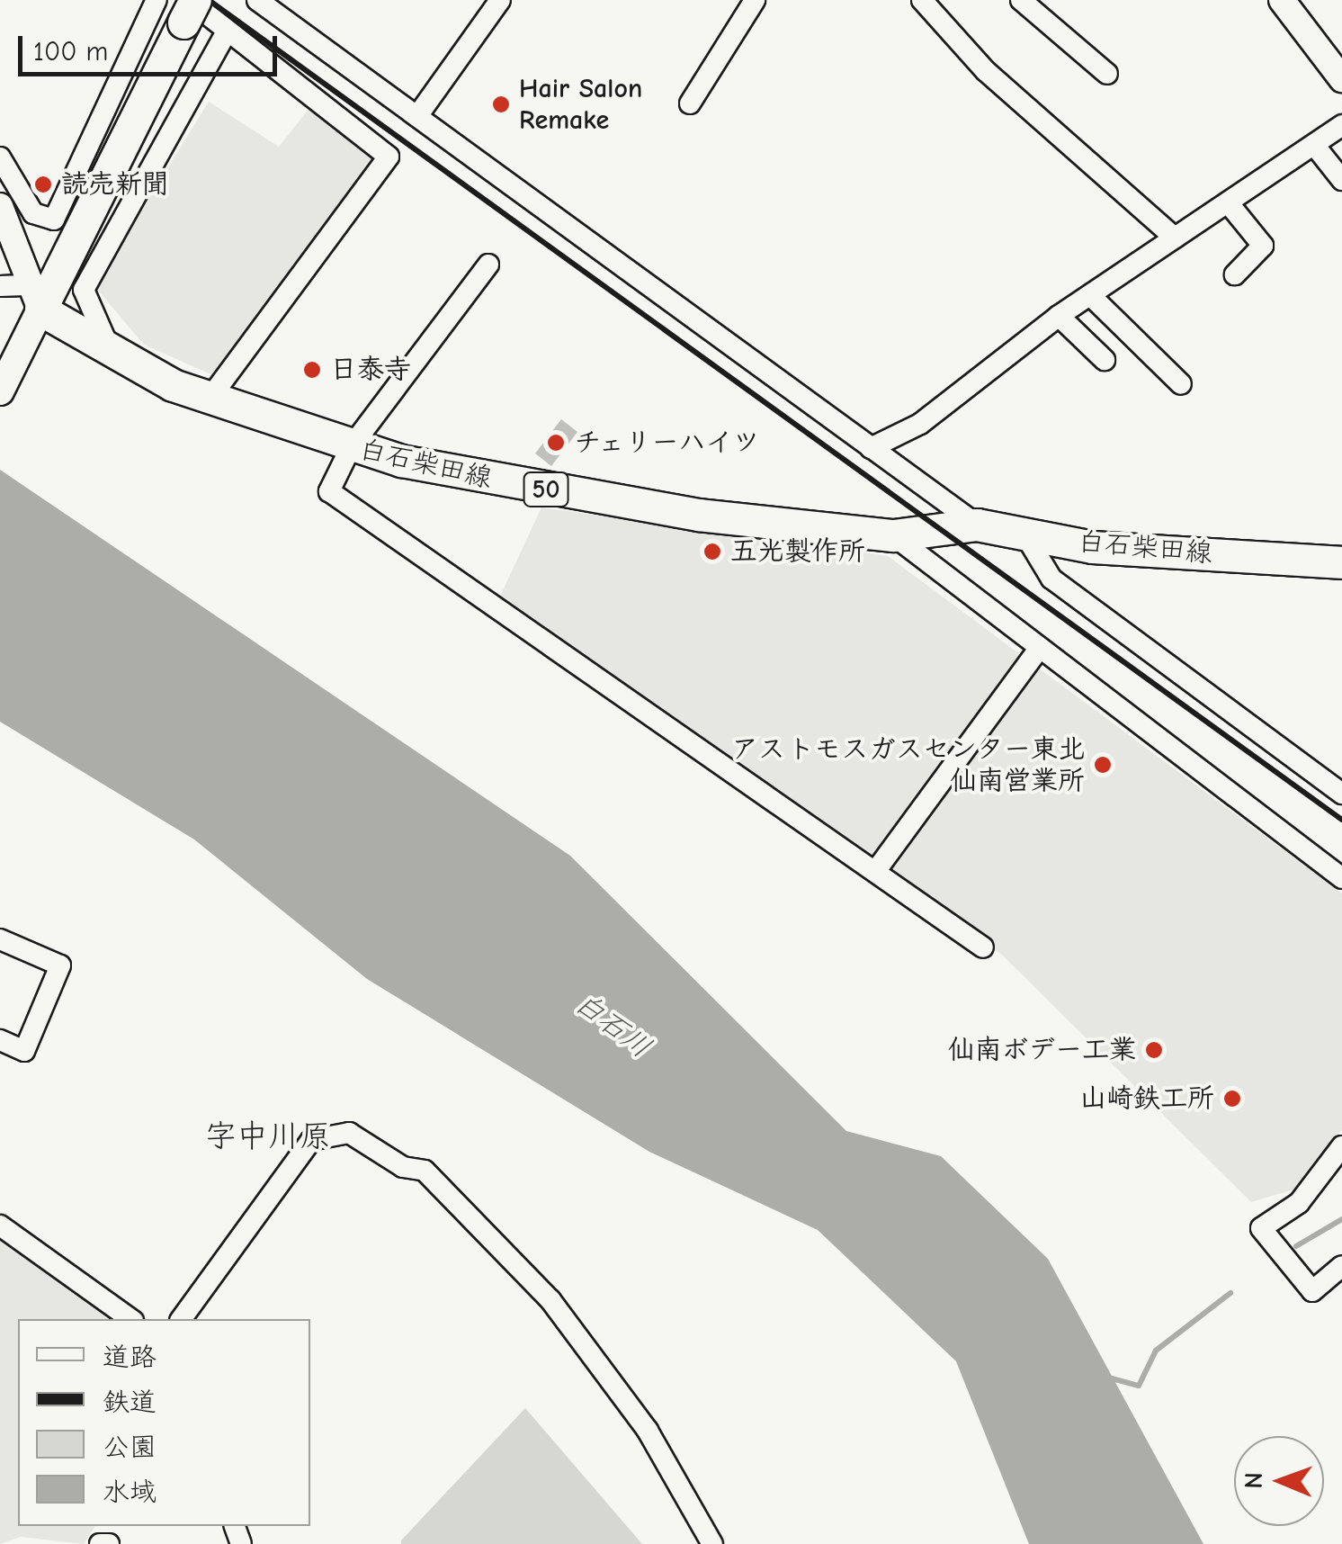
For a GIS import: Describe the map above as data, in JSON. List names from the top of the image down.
{
  "streets": {
    "main road": ["白石柴田線", "50"]
  },
  "districts": ["字中川原"],
  "water": ["白石川"],
  "places": [
    "Hair Salon Remake",
    "読売新聞",
    "日泰寺",
    "チェリーハイツ",
    "五光製作所",
    "アストモスガスセンター東北 仙南営業所",
    "仙南ボデー工業",
    "山崎鉄工所"
  ],
  "legend": [
    "道路",
    "鉄道",
    "公園",
    "水域"
  ],
  "scale_bar": "100 m",
  "north": "left"
}
